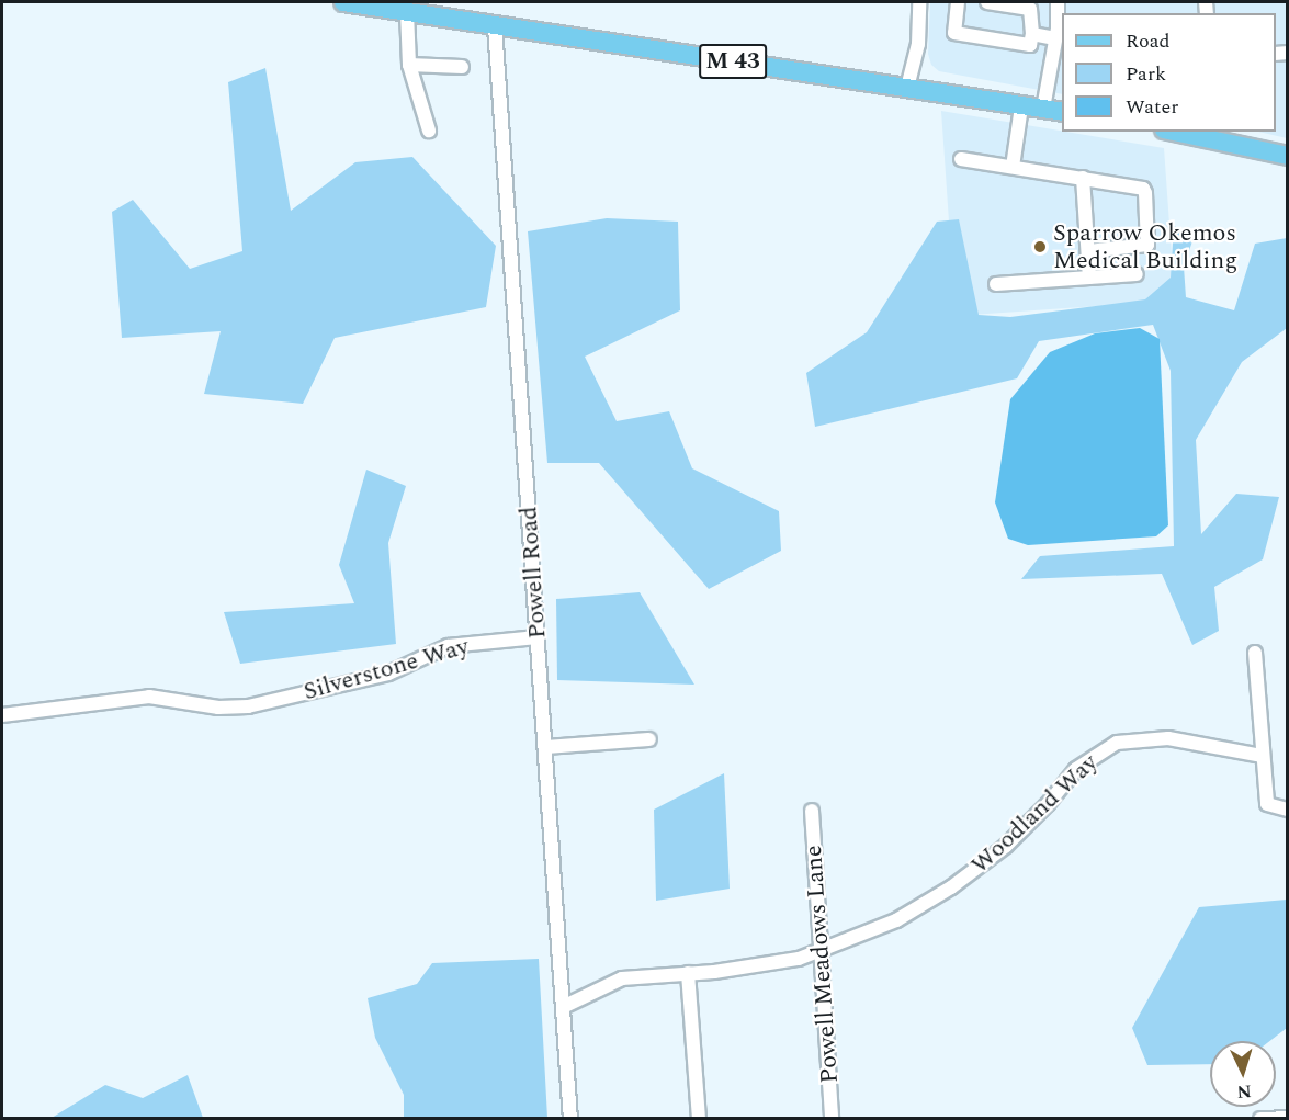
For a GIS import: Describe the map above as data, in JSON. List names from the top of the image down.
{
  "streets": {
    "main road": ["M 43"],
    "street": [
      "Powell Road",
      "Silverstone Way",
      "Woodland Way",
      "Powell Meadows Lane"
    ]
  },
  "crossings": [
    ["M 43", "Powell Road"],
    ["Powell Road", "Silverstone Way"],
    ["Powell Road", "Woodland Way"],
    ["Woodland Way", "Powell Meadows Lane"]
  ],
  "places": ["Sparrow Okemos Medical Building"],
  "legend": ["Road", "Park", "Water"],
  "north": "bottom"
}
